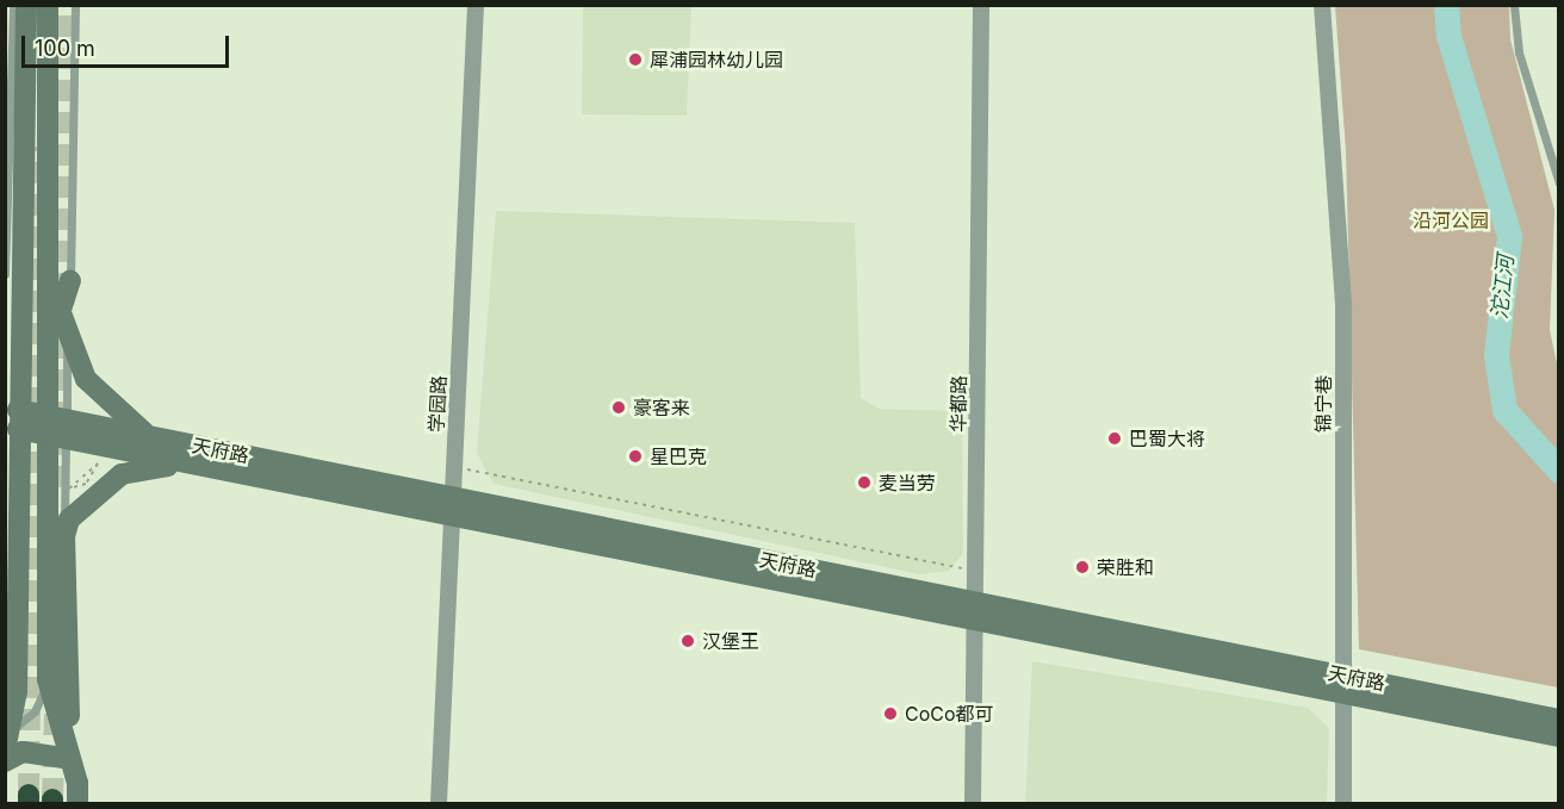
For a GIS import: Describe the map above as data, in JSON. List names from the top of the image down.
{
  "streets": {
    "main road": ["天府路"],
    "street": ["学园路", "华都路", "锦宁巷"]
  },
  "crossings": [
    ["学园路", "天府路"],
    ["华都路", "天府路"],
    ["锦宁巷", "天府路"]
  ],
  "water": ["沱江河"],
  "parks": ["沿河公园"],
  "places": [
    "犀浦园林幼儿园",
    "豪客来",
    "巴蜀大将",
    "星巴克",
    "麦当劳",
    "荣胜和",
    "汉堡王",
    "CoCo都可"
  ],
  "scale_bar": "100 m"
}
